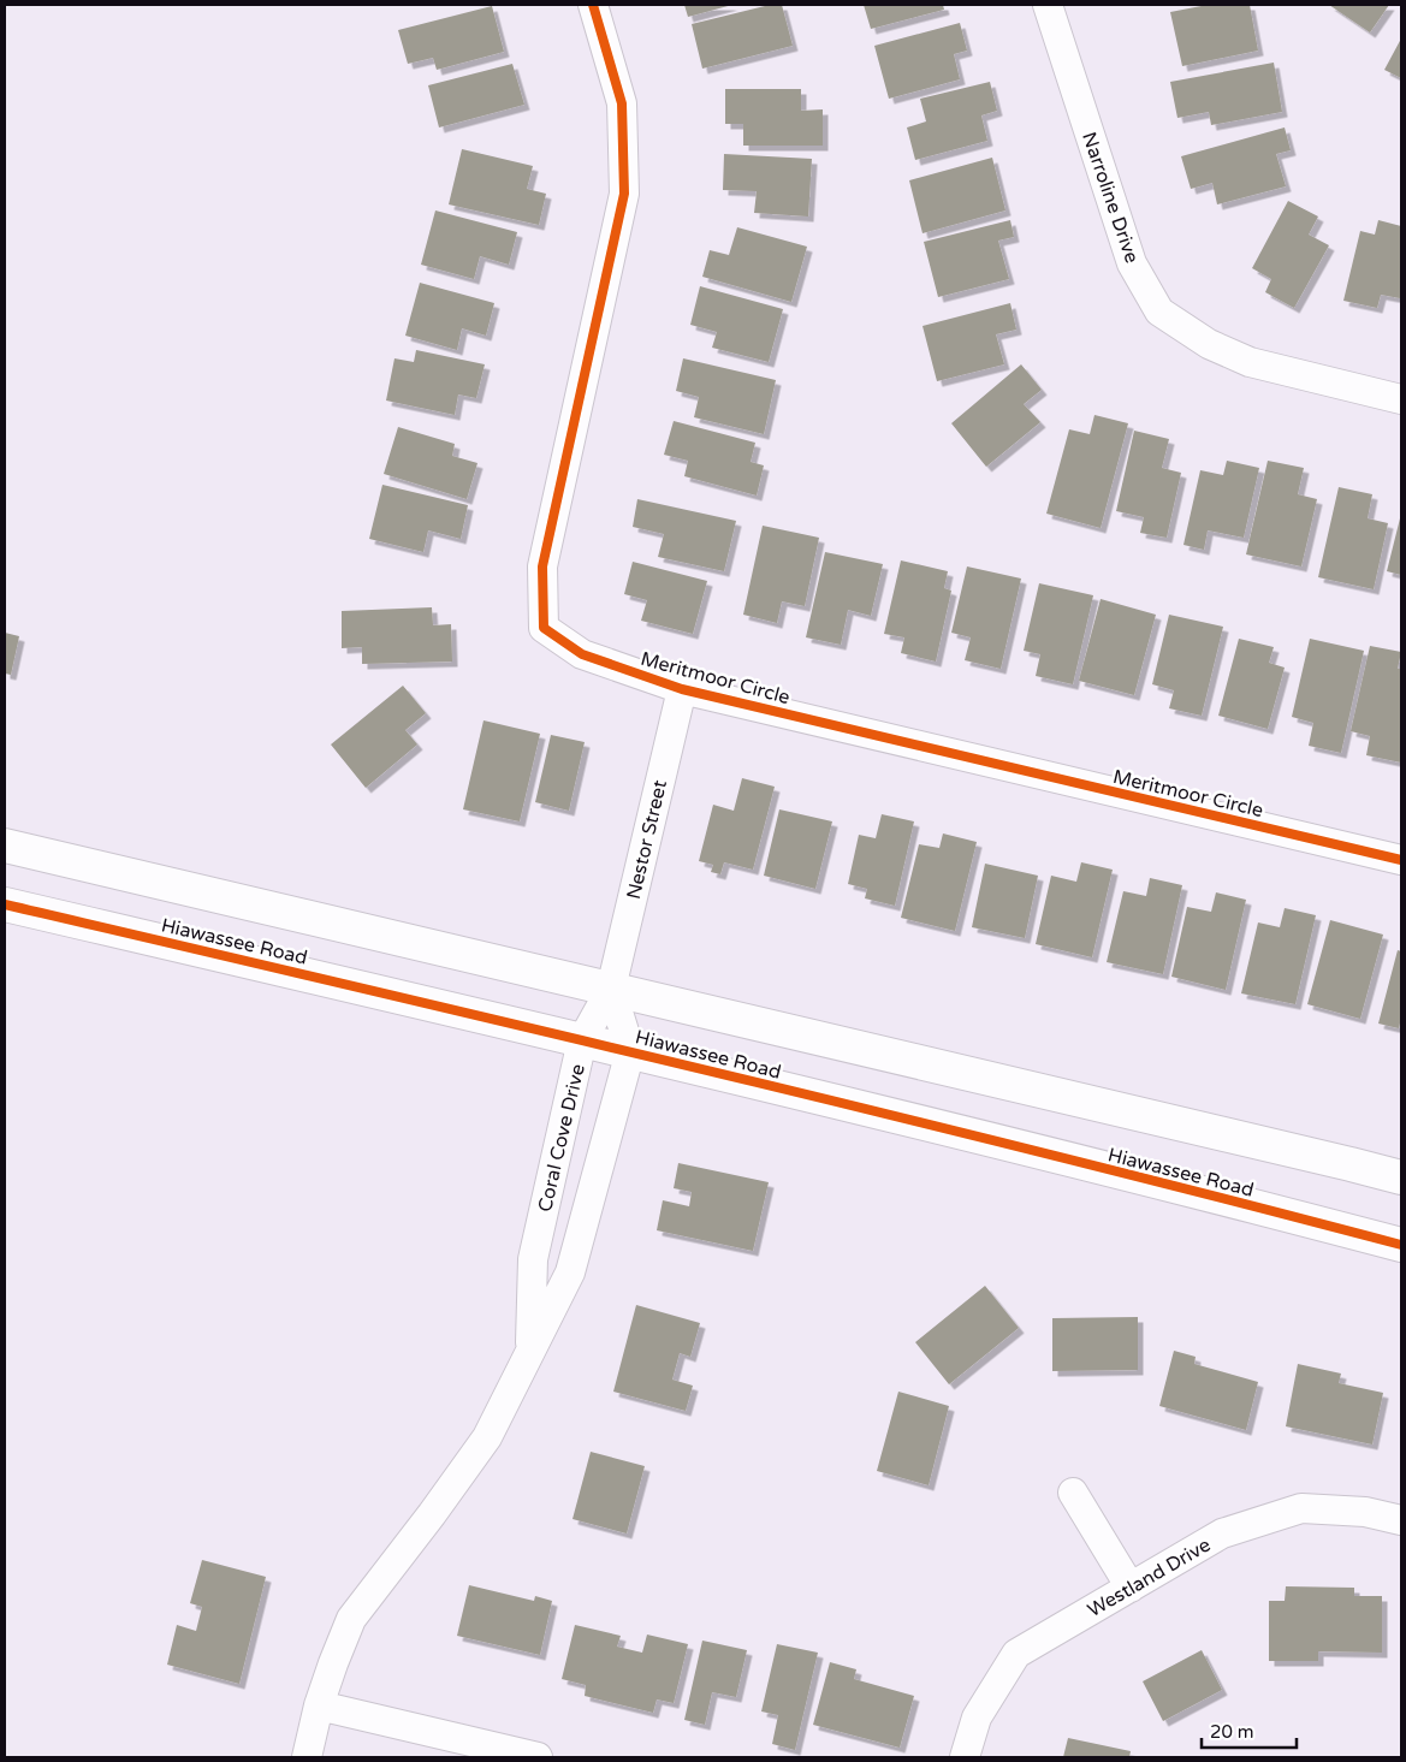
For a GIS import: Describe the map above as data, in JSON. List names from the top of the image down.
{
  "streets": {
    "street": [
      "Narroline Drive",
      "Meritmoor Circle",
      "Nestor Street",
      "Hiawassee Road",
      "Coral Cove Drive",
      "Westland Drive"
    ]
  },
  "crossings": [
    ["Meritmoor Circle", "Nestor Street"],
    ["Nestor Street", "Hiawassee Road"],
    ["Nestor Street", "Coral Cove Drive"],
    ["Hiawassee Road", "Coral Cove Drive"]
  ],
  "scale_bar": "20 m"
}
